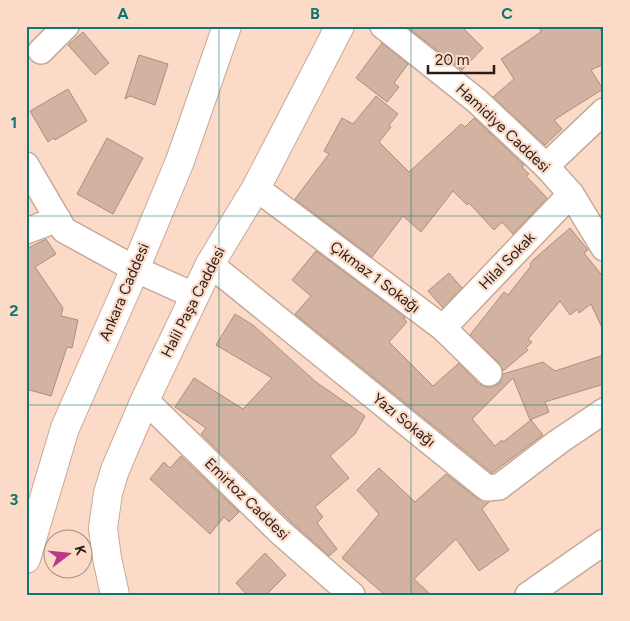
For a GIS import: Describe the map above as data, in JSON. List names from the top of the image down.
{
  "streets": {
    "street": [
      "Hamidiye Caddesi",
      "Hilal Sokak",
      "Çıkmaz 1 Sokağı",
      "Ankara Caddesi",
      "Halil Paşa Caddesi",
      "Yazı Sokağı",
      "Emirtoz Caddesi"
    ]
  },
  "crossings": [
    ["Hamidiye Caddesi", "Hilal Sokak"],
    ["Hilal Sokak", "Çıkmaz 1 Sokağı"],
    ["Çıkmaz 1 Sokağı", "Halil Paşa Caddesi"],
    ["Halil Paşa Caddesi", "Yazı Sokağı"],
    ["Halil Paşa Caddesi", "Emirtoz Caddesi"]
  ],
  "scale_bar": "20 m",
  "north": "right",
  "grid": {
    "columns": ["A", "B", "C"],
    "rows": ["1", "2", "3"]
  }
}
